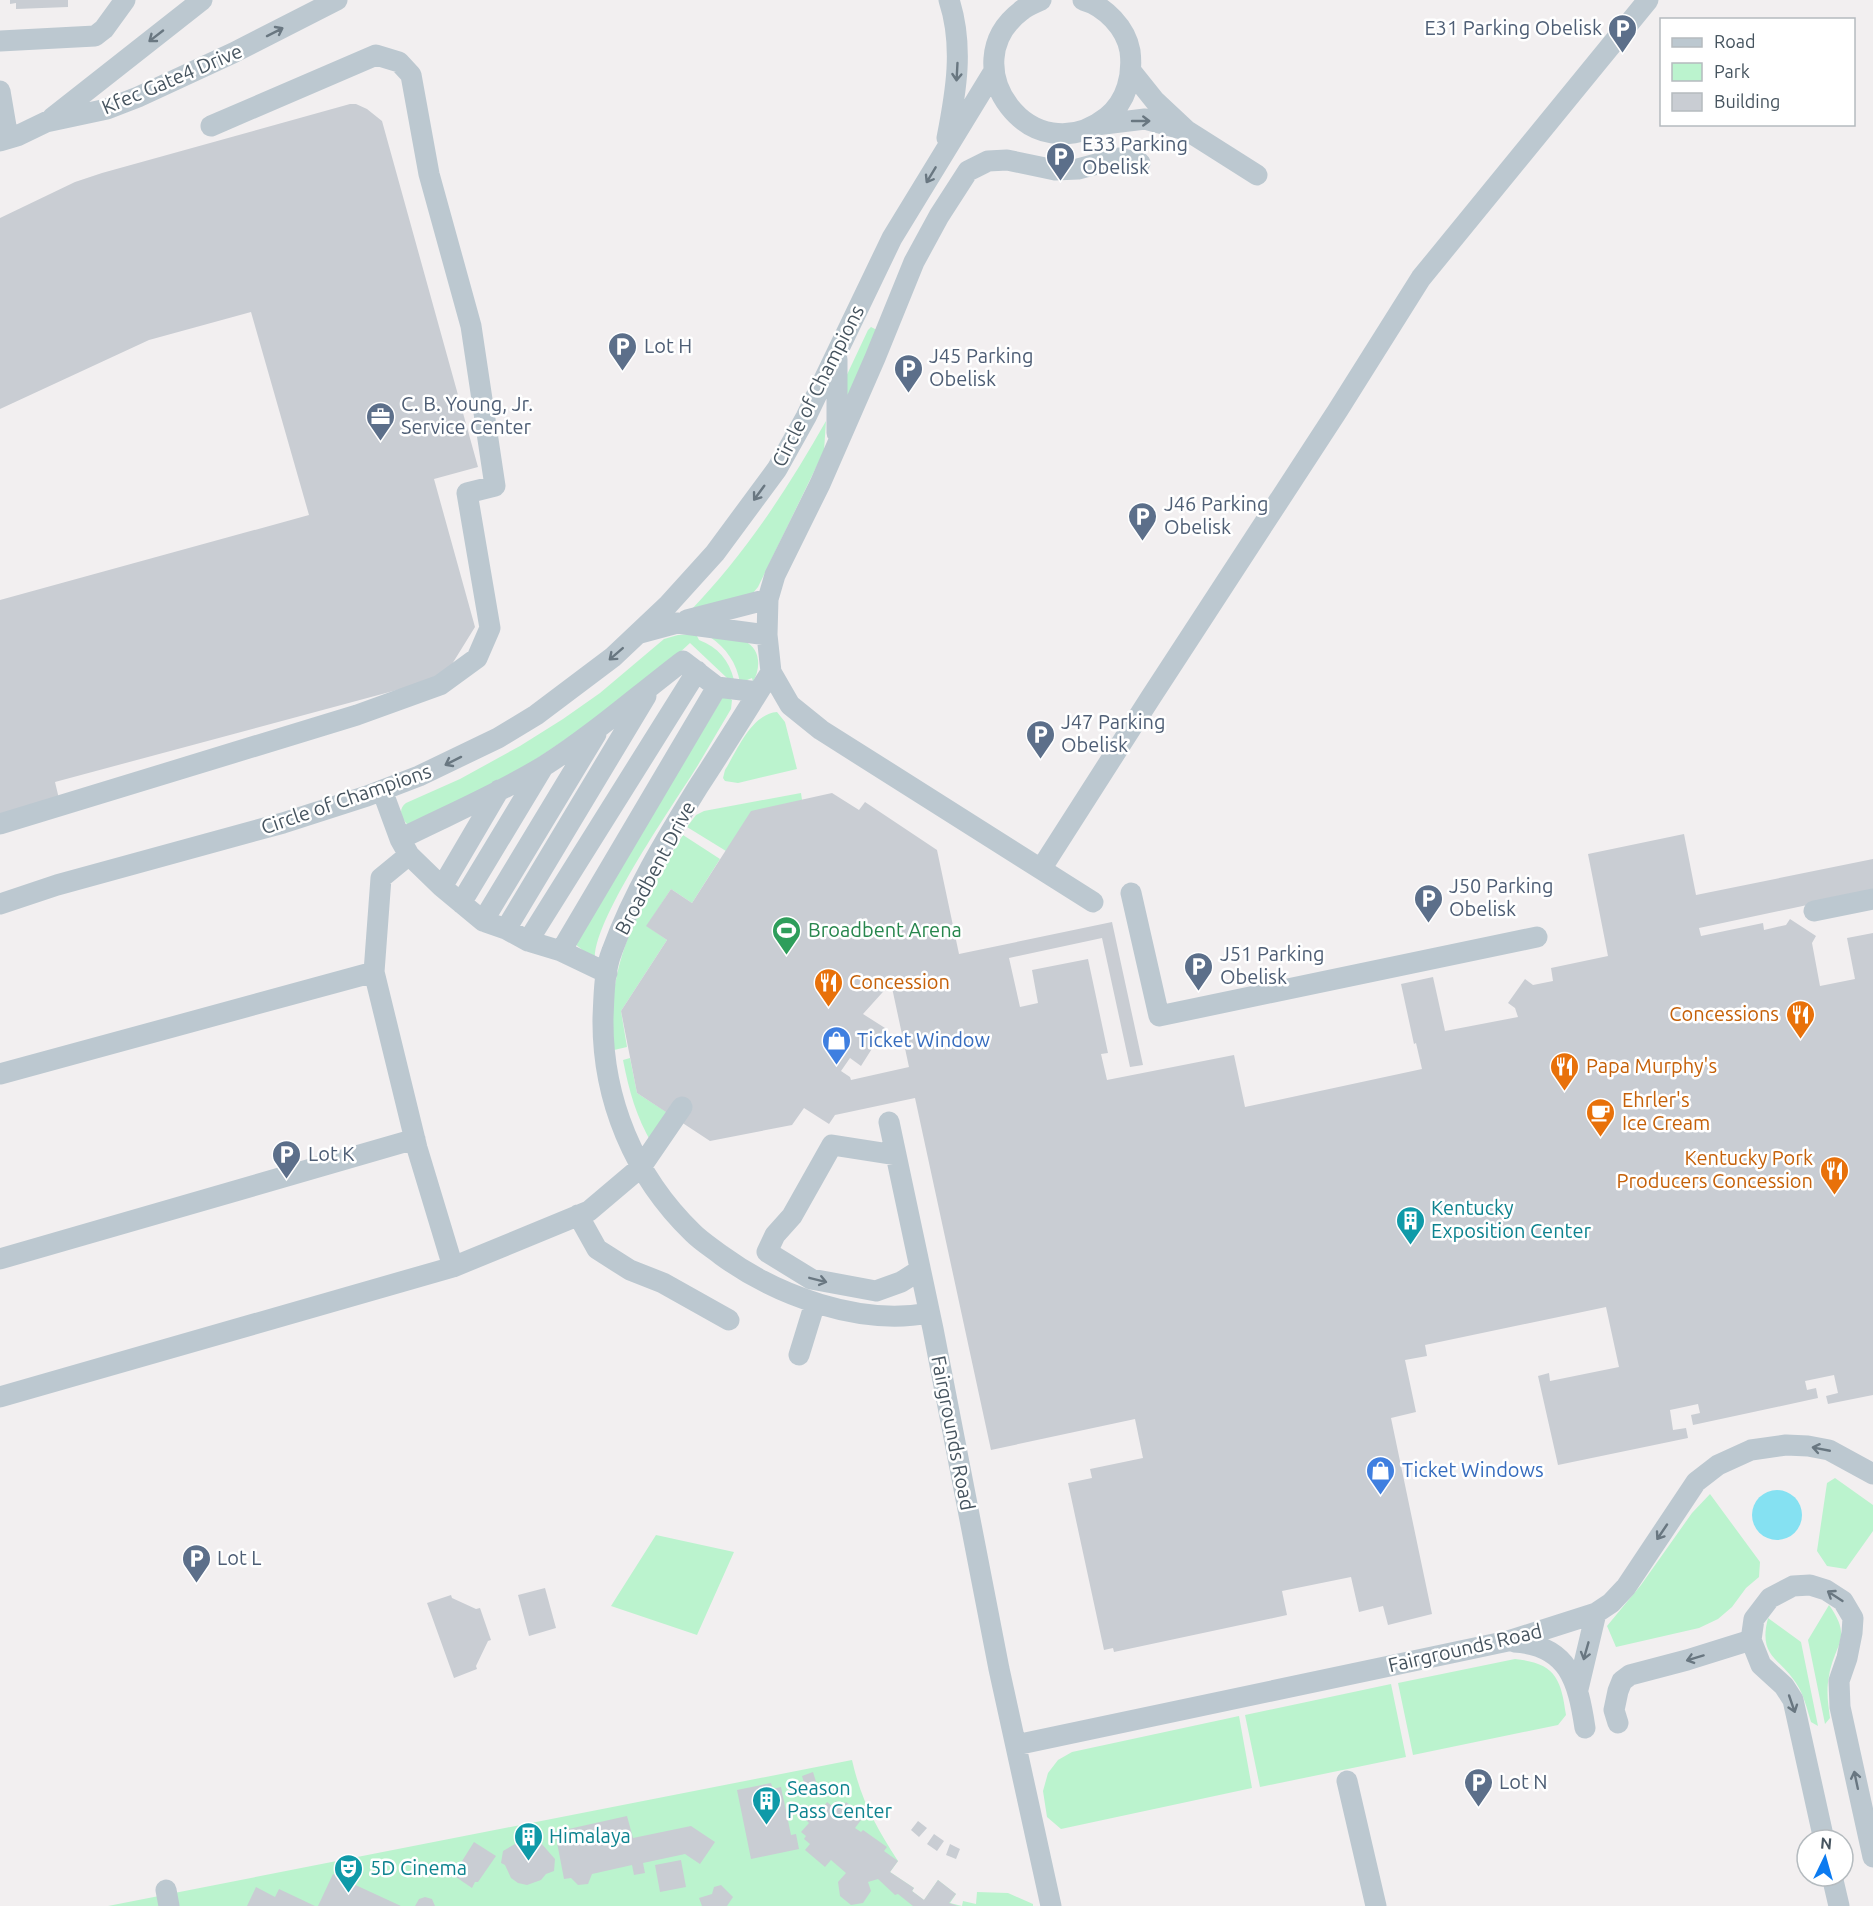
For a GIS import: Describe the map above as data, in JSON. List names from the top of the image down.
{
  "streets": {
    "street": [
      "Kfec Gate4 Drive",
      "Circle of Champions",
      "Broadbent Drive",
      "Fairgrounds Road"
    ]
  },
  "crossings": [
    ["Broadbent Drive", "Fairgrounds Road"]
  ],
  "places": {
    "parking": [
      "E31 Parking Obelisk",
      "E33 Parking Obelisk",
      "Lot H",
      "J45 Parking Obelisk",
      "J46 Parking Obelisk",
      "J47 Parking Obelisk",
      "J50 Parking Obelisk",
      "J51 Parking Obelisk",
      "Lot K",
      "Lot L",
      "Lot N"
    ],
    "office": ["C. B. Young, Jr. Service Center"],
    "sports": ["Broadbent Arena"],
    "restaurant": [
      "Concession",
      "Concessions",
      "Papa Murphy's",
      "Kentucky Pork Producers Concession"
    ],
    "shop": ["Ticket Window", "Ticket Windows"],
    "cafe": ["Ehrler's Ice Cream"],
    "building": ["Kentucky Exposition Center", "Season Pass Center", "Himalaya"],
    "theatre": ["5D Cinema"]
  },
  "legend": ["Road", "Park", "Building"],
  "north": "top"
}
